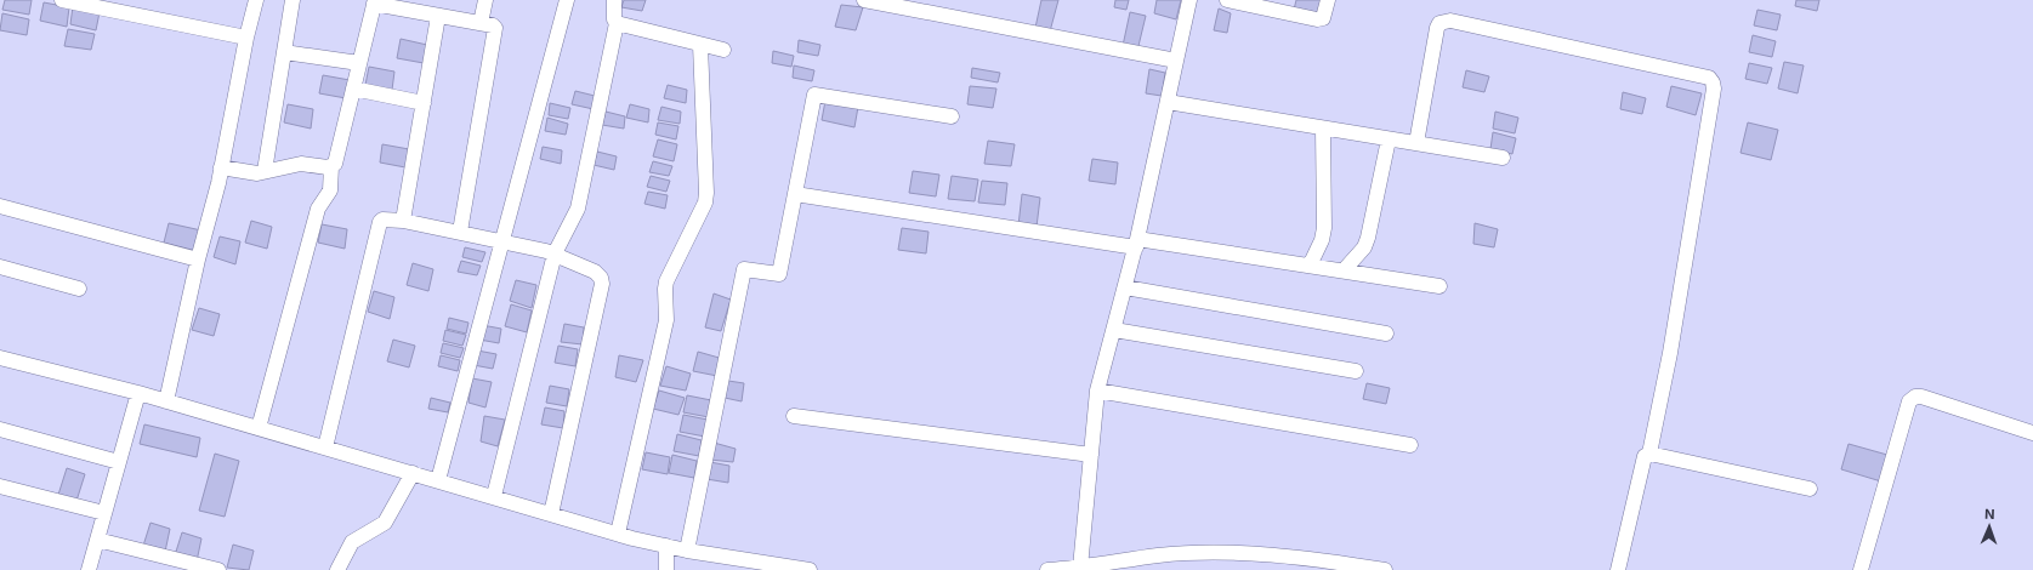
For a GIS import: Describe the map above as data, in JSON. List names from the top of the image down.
{
  "north": "top"
}
